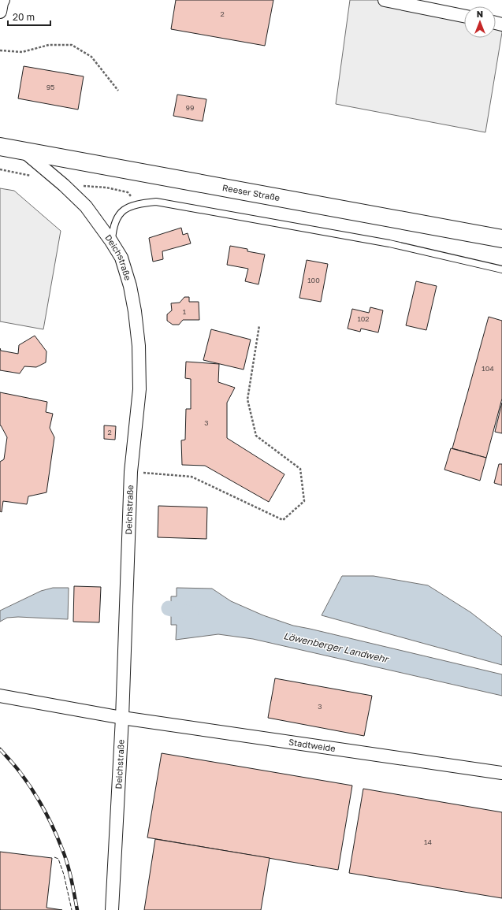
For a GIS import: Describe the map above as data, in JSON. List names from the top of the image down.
{
  "streets": {
    "main road": ["Reeser Straße"],
    "street": ["Deichstraße", "Stadtweide"]
  },
  "crossings": [
    ["Reeser Straße", "Deichstraße"],
    ["Deichstraße", "Stadtweide"]
  ],
  "water": ["Löwenberger Landwehr"],
  "house_numbers": [
    "2",
    "95",
    "99",
    "100",
    "1",
    "102",
    "104",
    "3",
    "2",
    "3",
    "14"
  ],
  "scale_bar": "20 m",
  "north": "top"
}
